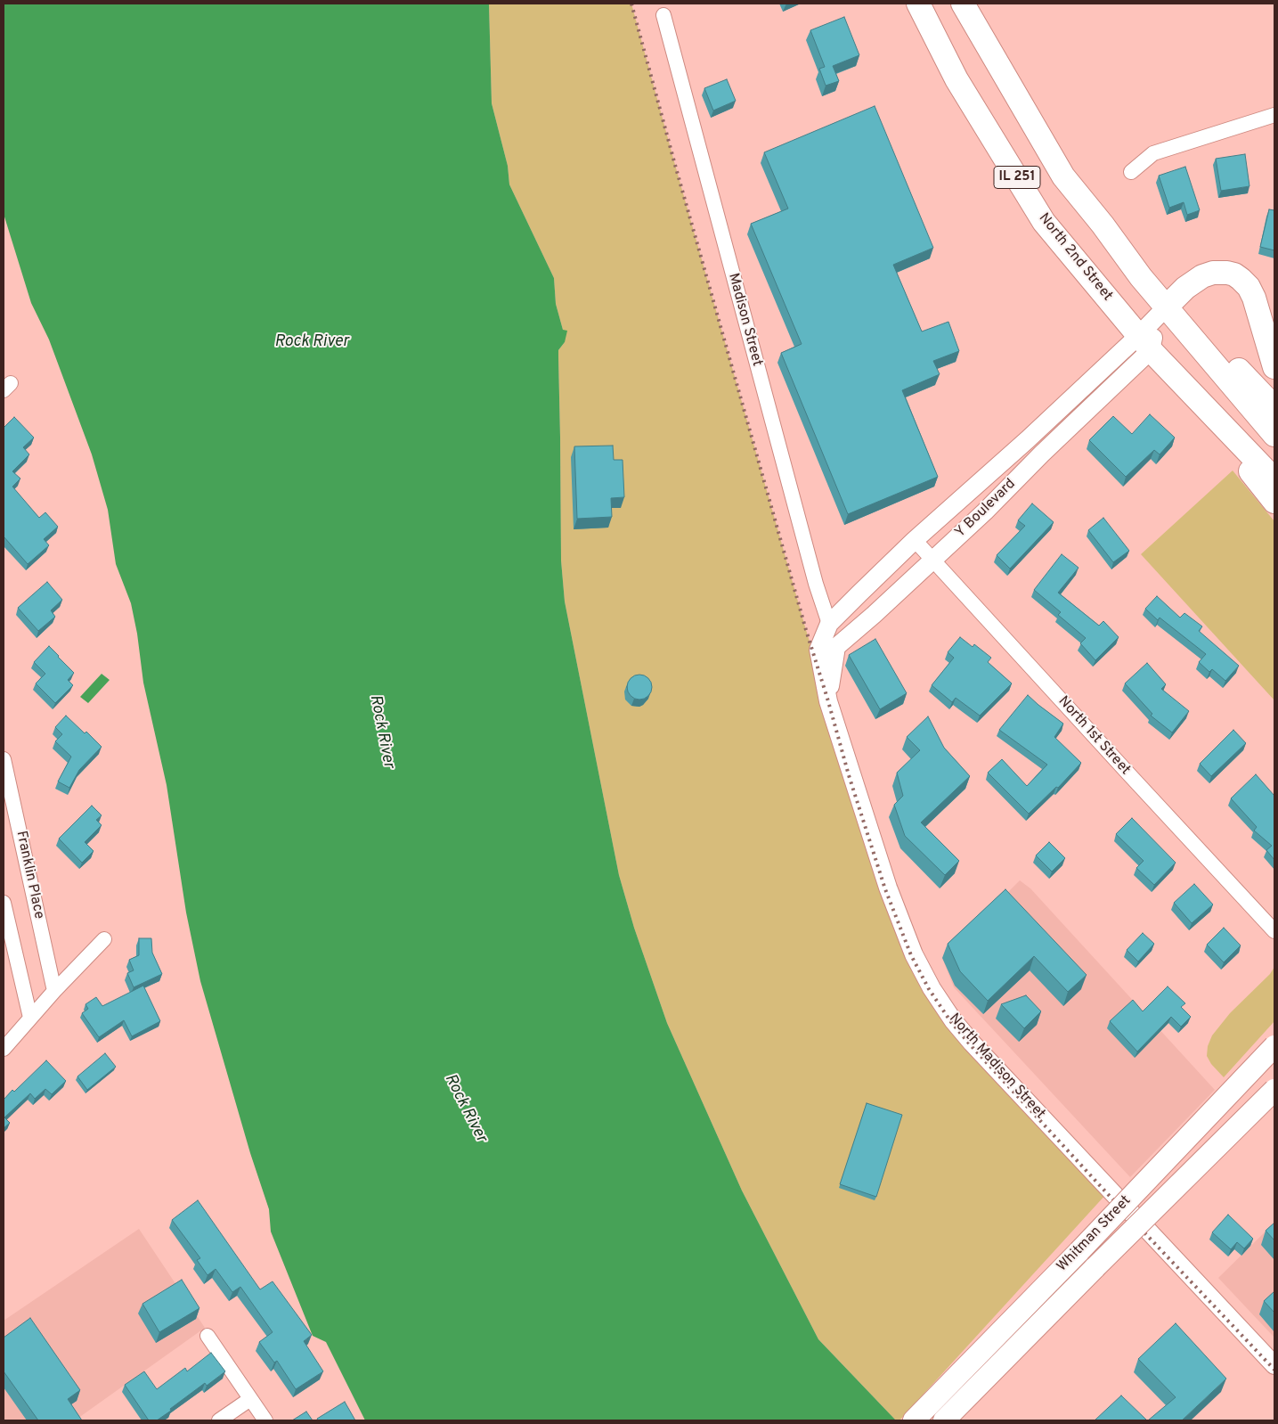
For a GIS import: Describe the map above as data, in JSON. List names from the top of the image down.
{
  "streets": {
    "main road": ["IL 251", "North 2nd Street", "Whitman Street"],
    "street": [
      "Madison Street",
      "Y Boulevard",
      "North 1st Street",
      "Franklin Place",
      "North Madison Street"
    ]
  },
  "crossings": [
    ["North 2nd Street", "Y Boulevard"],
    ["Madison Street", "Y Boulevard"],
    ["Madison Street", "North Madison Street"],
    ["Y Boulevard", "North 1st Street"],
    ["Y Boulevard", "North Madison Street"]
  ],
  "water": ["Rock River"]
}
